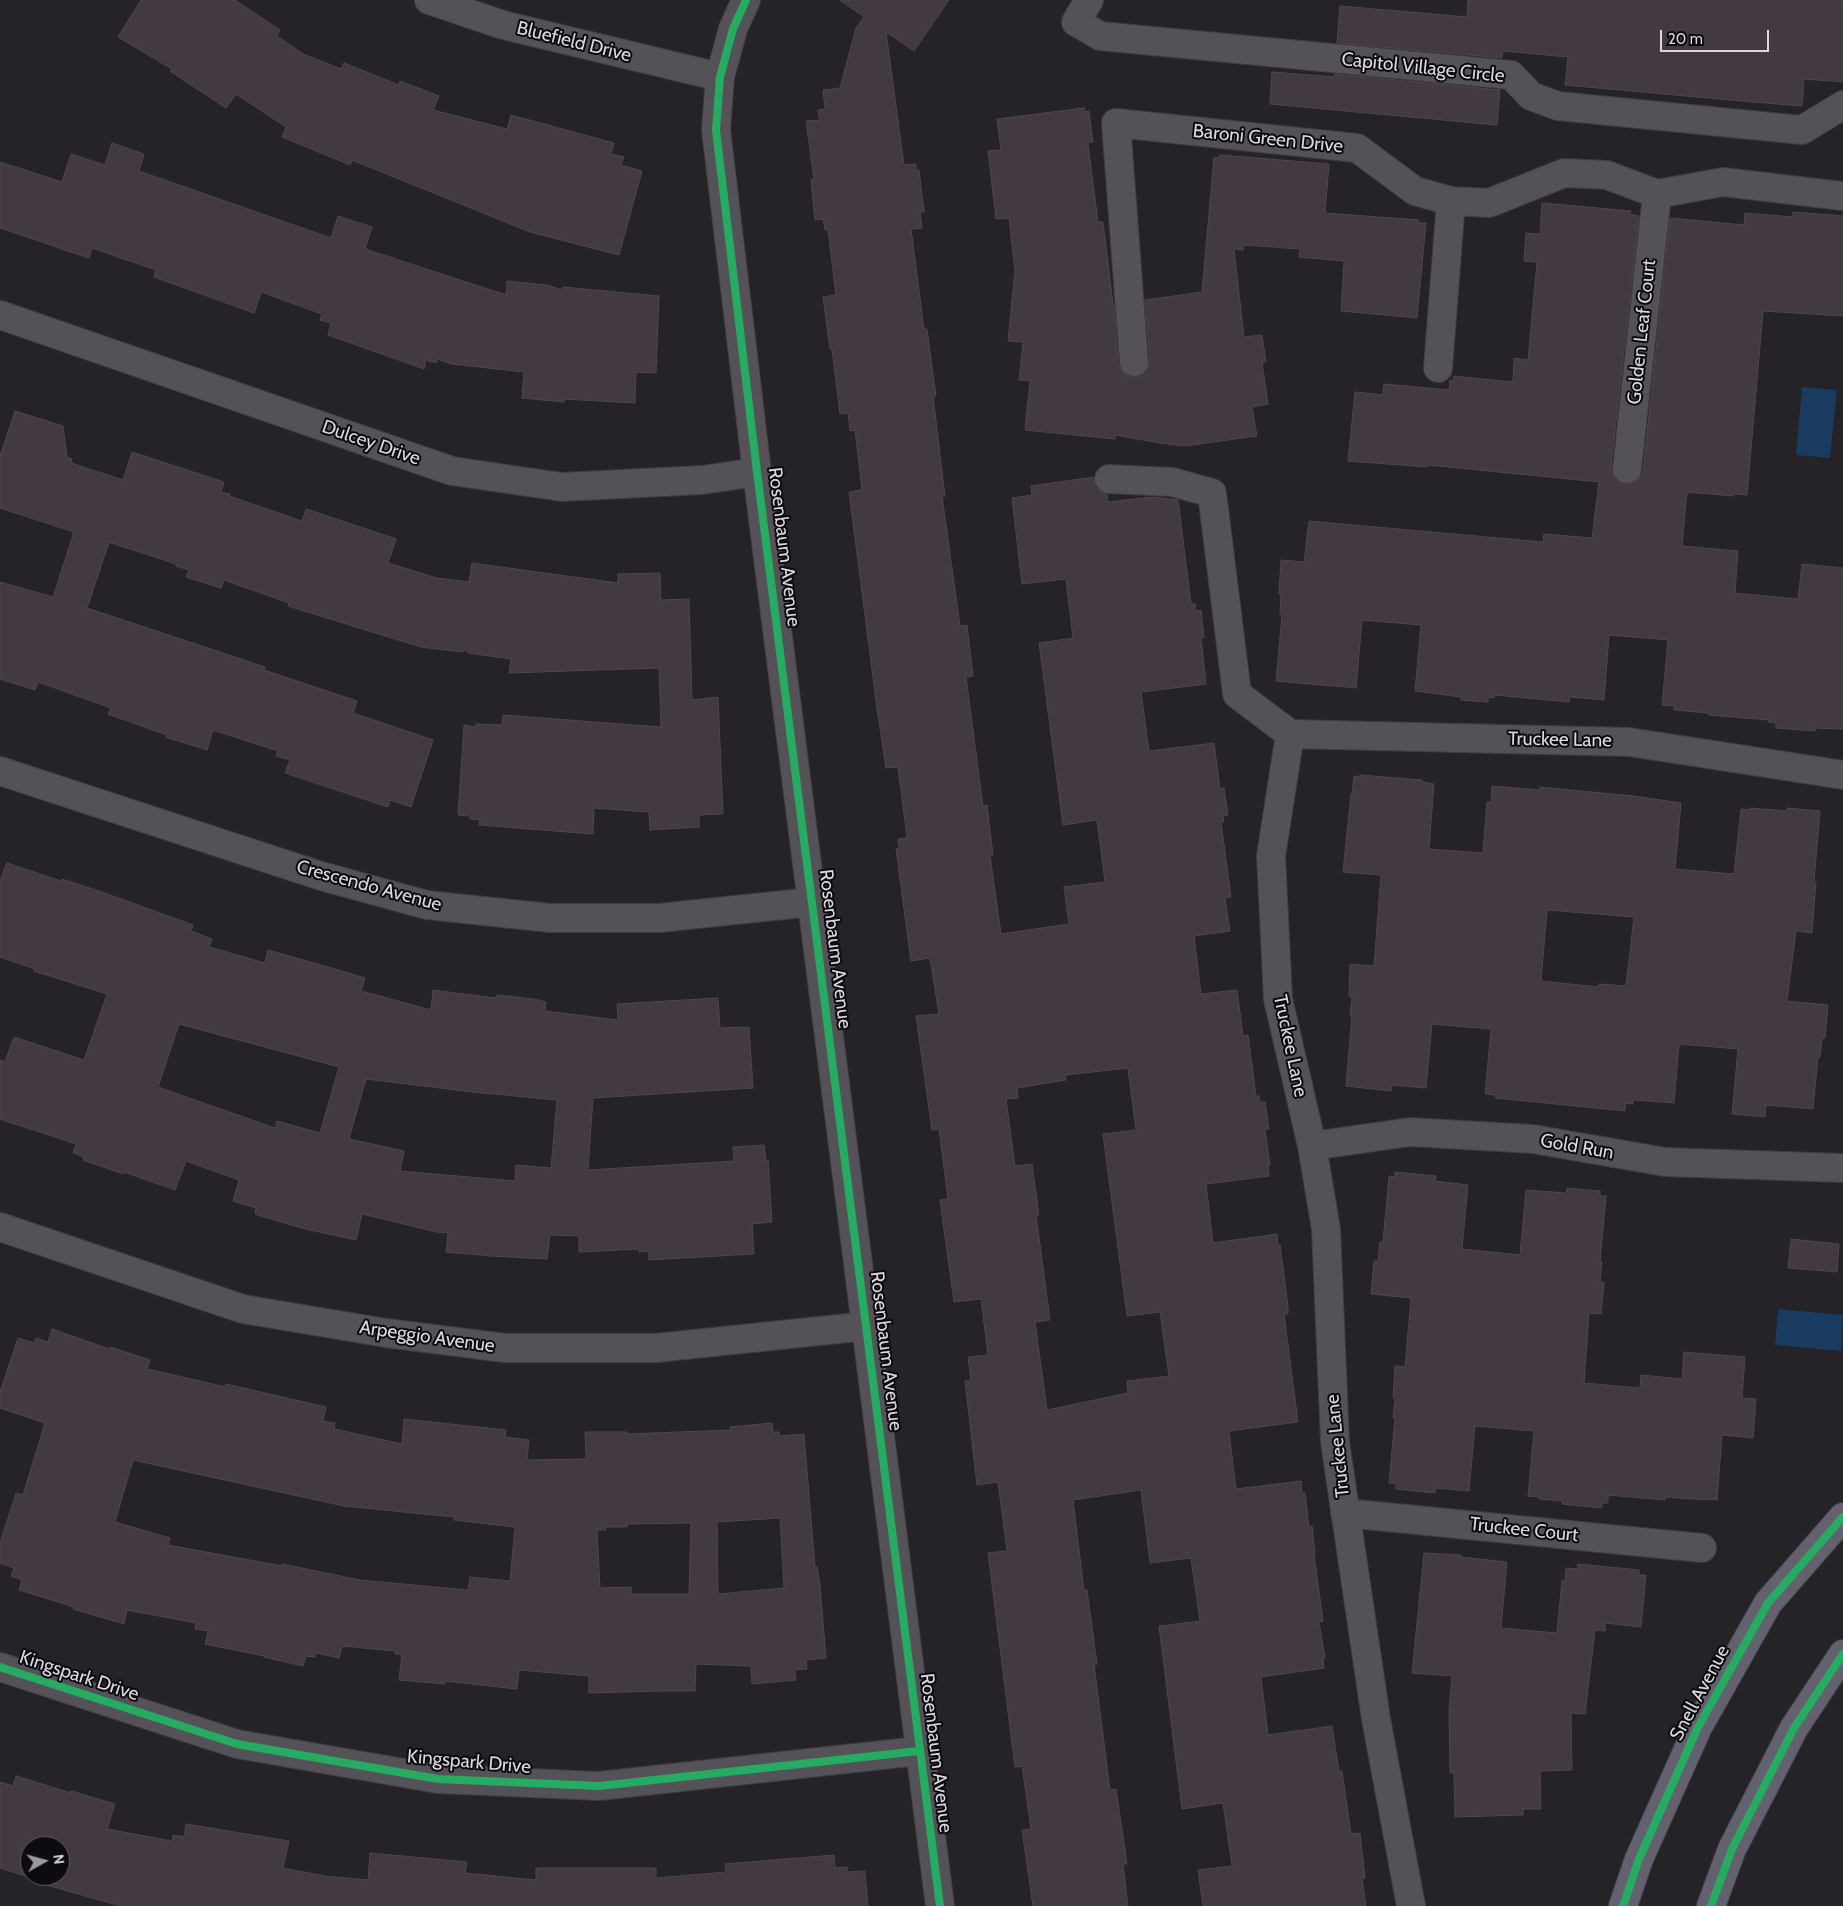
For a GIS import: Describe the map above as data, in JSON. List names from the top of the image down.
{
  "streets": {
    "main road": ["Snell Avenue"],
    "street": [
      "Bluefield Drive",
      "Capitol Village Circle",
      "Baroni Green Drive",
      "Golden Leaf Court",
      "Dulcey Drive",
      "Rosenbaum Avenue",
      "Truckee Lane",
      "Crescendo Avenue",
      "Gold Run",
      "Arpeggio Avenue",
      "Truckee Court",
      "Kingspark Drive"
    ]
  },
  "crossings": [
    ["Bluefield Drive", "Rosenbaum Avenue"],
    ["Baroni Green Drive", "Golden Leaf Court"],
    ["Dulcey Drive", "Rosenbaum Avenue"],
    ["Rosenbaum Avenue", "Crescendo Avenue"],
    ["Rosenbaum Avenue", "Arpeggio Avenue"],
    ["Rosenbaum Avenue", "Kingspark Drive"],
    ["Truckee Lane", "Gold Run"],
    ["Truckee Lane", "Truckee Court"]
  ],
  "scale_bar": "20 m",
  "north": "right"
}
